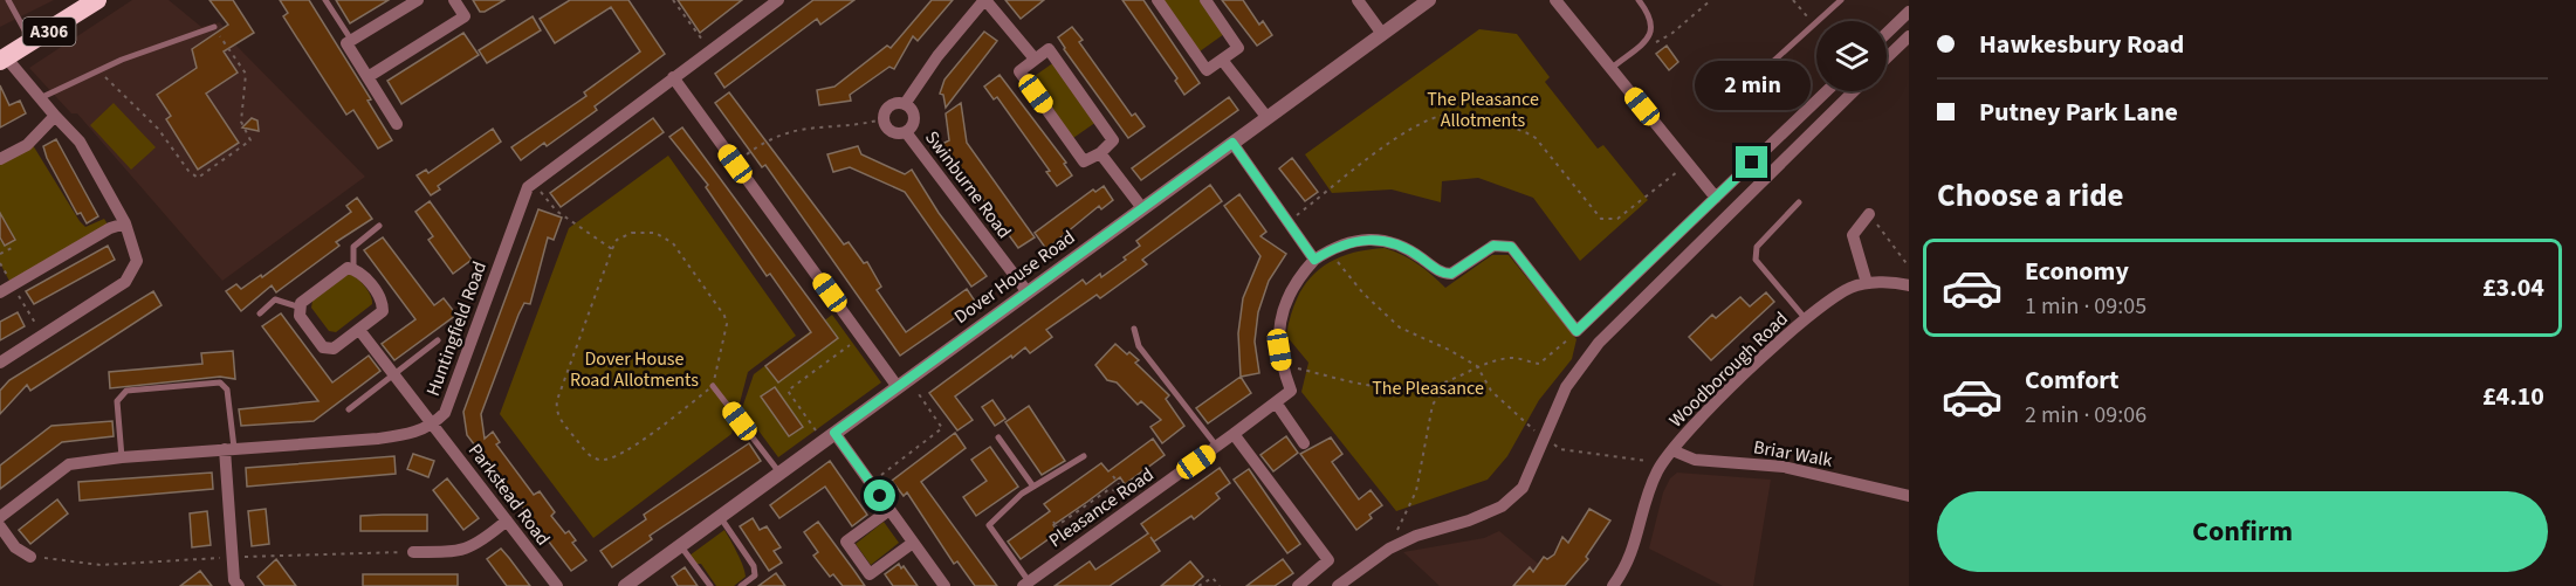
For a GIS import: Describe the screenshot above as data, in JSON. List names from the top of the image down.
{
  "streets": {
    "highway": ["A306"],
    "street": [
      "Swinburne Road",
      "Dover House Road",
      "Huntingfield Road",
      "Woodborough Road",
      "Briar Walk",
      "Parkstead Road",
      "Pleasance Road"
    ]
  },
  "crossings": [
    ["Swinburne Road", "Dover House Road"],
    ["Huntingfield Road", "Parkstead Road"],
    ["Woodborough Road", "Briar Walk"]
  ],
  "parks": ["The Pleasance Allotments", "Dover House Road Allotments", "The Pleasance"],
  "page": {
    "banner": ["Hawkesbury Road", "Putney Park Lane"],
    "bubble": "2 min",
    "heading": "Choose a ride",
    "list": [
      {
        "name": "Economy",
        "note": "1 min · 09:05",
        "value": "£3.04"
      },
      {
        "name": "Comfort",
        "note": "2 min · 09:06",
        "value": "£4.10"
      }
    ],
    "buttons": "Confirm"
  }
}
